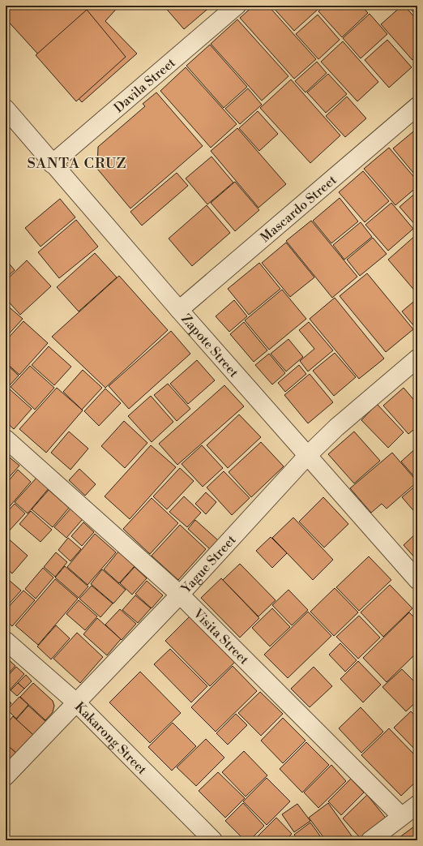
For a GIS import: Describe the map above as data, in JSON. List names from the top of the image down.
{
  "streets": {
    "street": [
      "Davila Street",
      "Mascardo Street",
      "Zapote Street",
      "Yague Street",
      "Visita Street",
      "Kakarong Street"
    ]
  },
  "crossings": [
    ["Davila Street", "Zapote Street"],
    ["Mascardo Street", "Zapote Street"],
    ["Zapote Street", "Yague Street"],
    ["Yague Street", "Visita Street"],
    ["Yague Street", "Kakarong Street"]
  ],
  "districts": ["SANTA CRUZ"]
}
